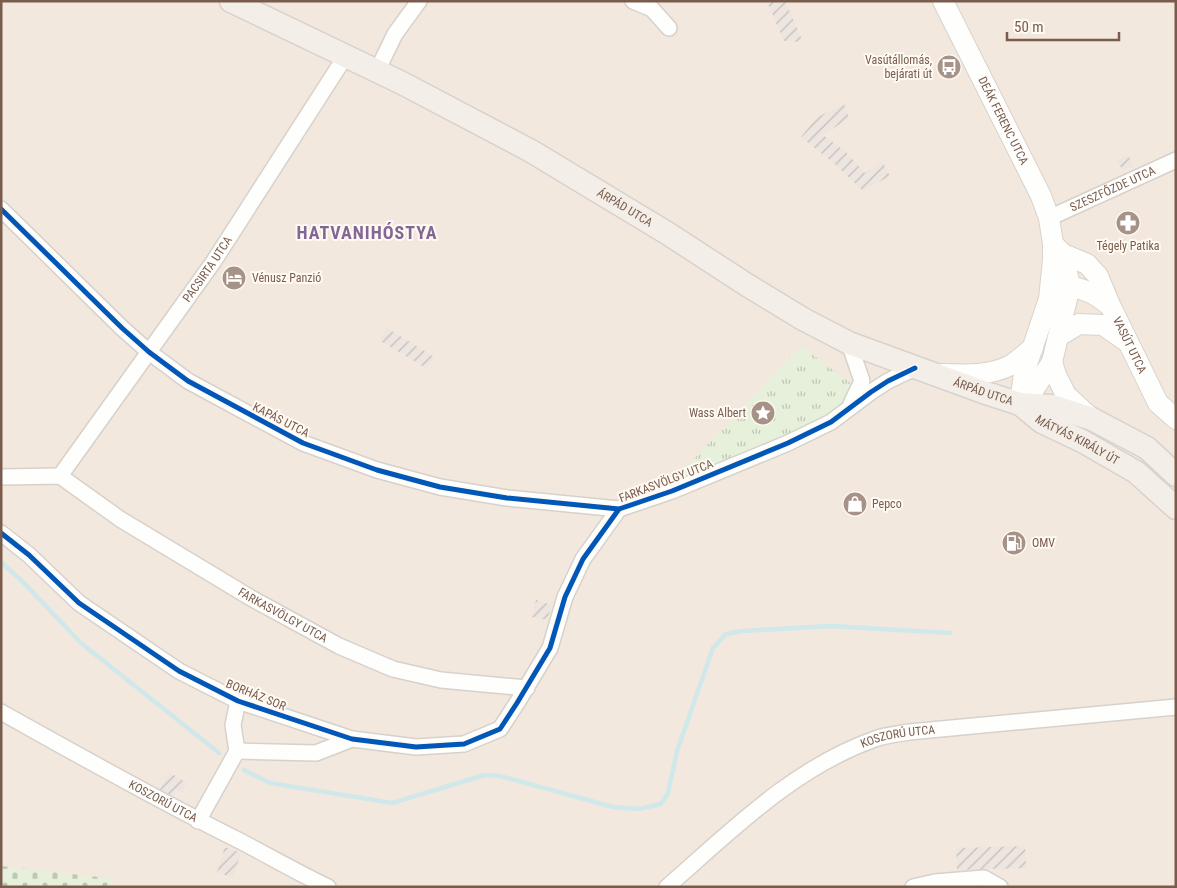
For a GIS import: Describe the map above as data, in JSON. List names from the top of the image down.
{
  "streets": {
    "main road": ["ÁRPÁD UTCA", "MÁTYÁS KIRÁLY ÚT"],
    "street": [
      "DEÁK FERENC UTCA",
      "SZESZFŐZDE UTCA",
      "PACSIRTA UTCA",
      "VASÚT UTCA",
      "KAPÁS UTCA",
      "FARKASVÖLGY UTCA",
      "BORHÁZ SOR",
      "KOSZORÚ UTCA"
    ]
  },
  "crossings": [
    ["DEÁK FERENC UTCA", "SZESZFŐZDE UTCA"],
    ["DEÁK FERENC UTCA", "ÁRPÁD UTCA"],
    ["DEÁK FERENC UTCA", "MÁTYÁS KIRÁLY ÚT"],
    ["ÁRPÁD UTCA", "PACSIRTA UTCA"],
    ["ÁRPÁD UTCA", "MÁTYÁS KIRÁLY ÚT"],
    ["ÁRPÁD UTCA", "FARKASVÖLGY UTCA"],
    ["PACSIRTA UTCA", "KAPÁS UTCA"],
    ["PACSIRTA UTCA", "FARKASVÖLGY UTCA"],
    ["KAPÁS UTCA", "FARKASVÖLGY UTCA"],
    ["FARKASVÖLGY UTCA", "BORHÁZ SOR"]
  ],
  "districts": ["HATVANIHÓSTYA"],
  "places": {
    "bus stop": ["Vasútállomás, bejárati út"],
    "pharmacy": ["Tégely Patika"],
    "hotel": ["Vénusz Panzió"],
    "place": ["Wass Albert"],
    "shop": ["Pepco"],
    "fuel station": ["OMV"]
  },
  "scale_bar": "50 m"
}
